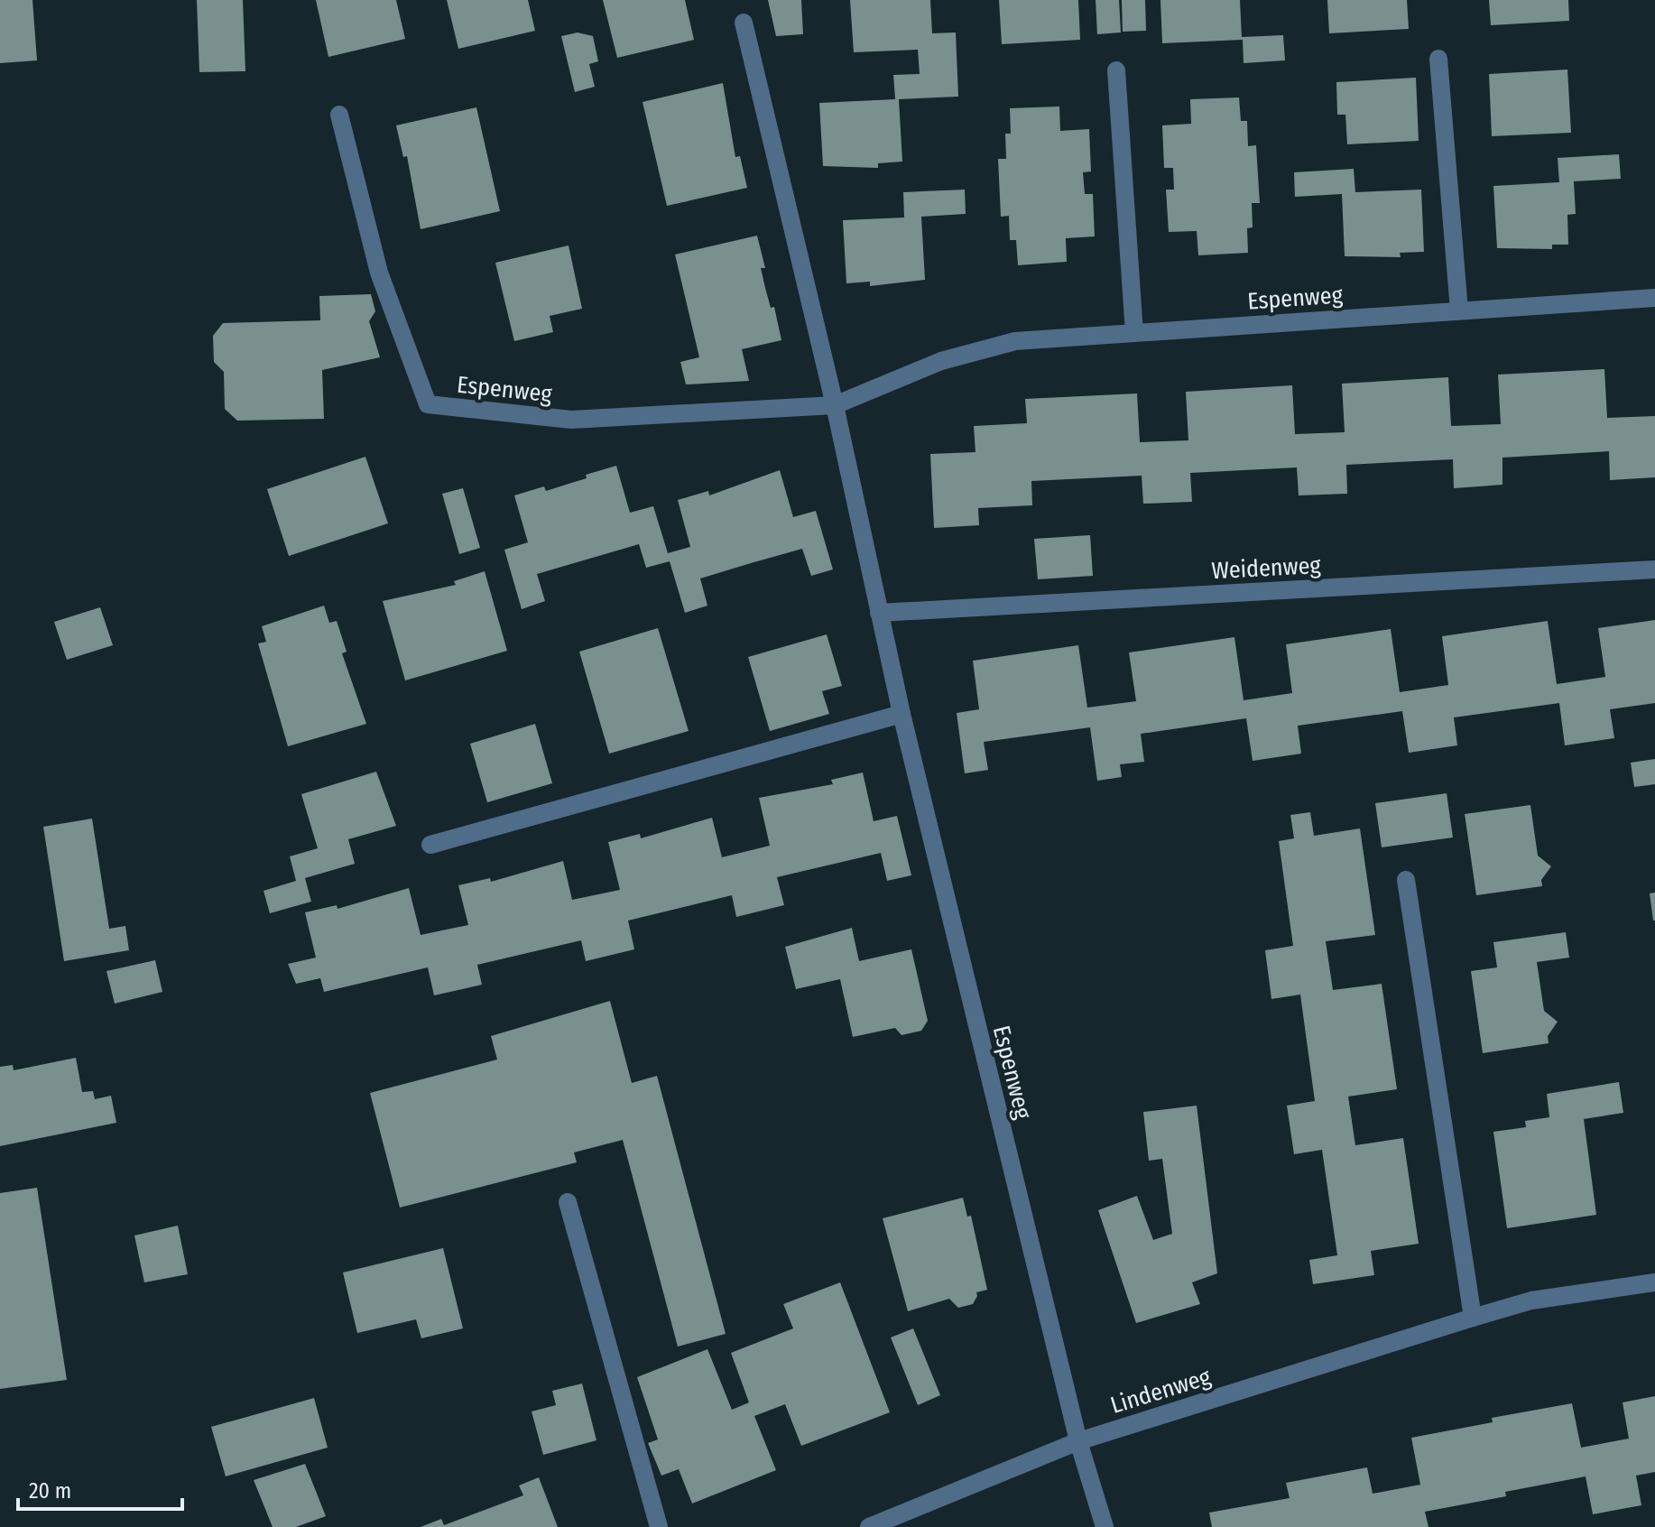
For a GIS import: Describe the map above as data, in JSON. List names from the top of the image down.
{
  "streets": {
    "street": ["Espenweg", "Weidenweg", "Lindenweg"]
  },
  "crossings": [
    ["Espenweg", "Weidenweg"],
    ["Espenweg", "Lindenweg"]
  ],
  "scale_bar": "20 m"
}
